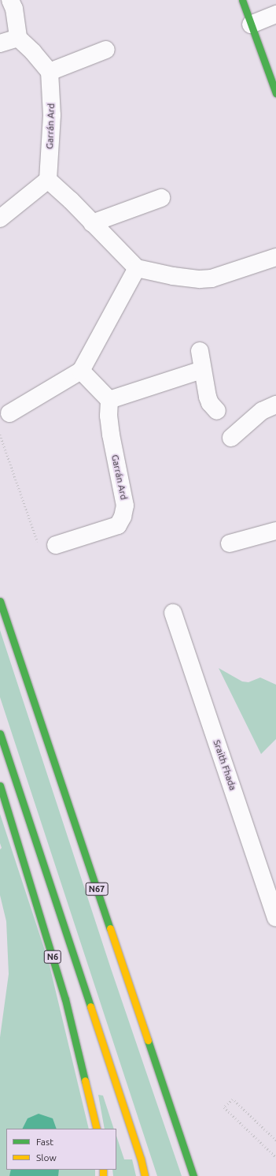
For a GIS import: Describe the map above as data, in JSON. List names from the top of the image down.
{
  "streets": {
    "main road": ["N67", "N6"],
    "street": ["Garrán Ard", "Sraith Fhada"]
  },
  "legend": ["Fast", "Slow"]
}
